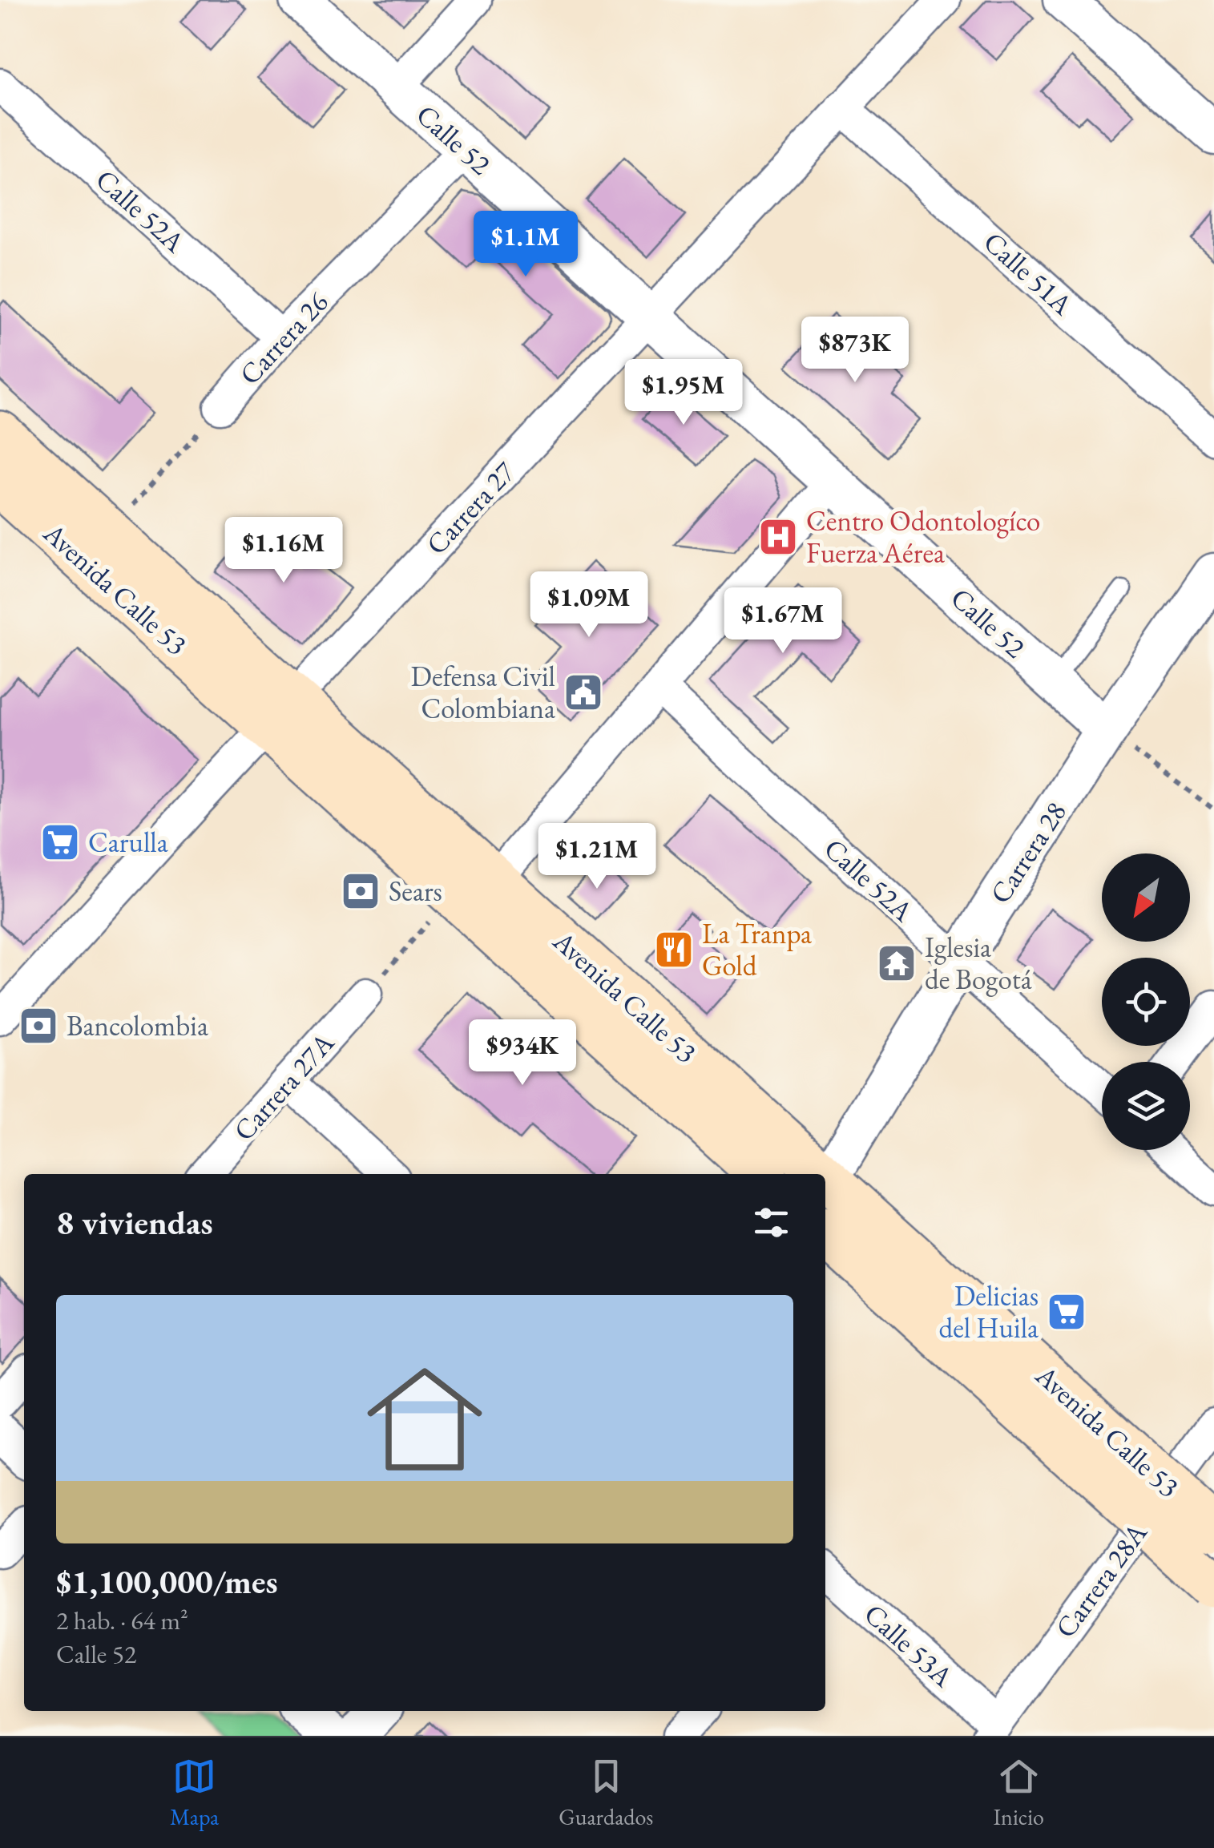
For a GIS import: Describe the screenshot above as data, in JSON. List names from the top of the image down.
{
  "streets": {
    "main road": ["Avenida Calle 53"],
    "street": [
      "Calle 52",
      "Calle 52A",
      "Calle 51A",
      "Carrera 26",
      "Carrera 27",
      "Carrera 28",
      "Carrera 27A",
      "Carrera 28A",
      "Calle 53A"
    ]
  },
  "crossings": [
    ["Calle 52", "Carrera 26"],
    ["Calle 52", "Carrera 27"],
    ["Calle 52", "Carrera 28"],
    ["Calle 52A", "Carrera 26"],
    ["Calle 52A", "Carrera 28"],
    ["Calle 51A", "Carrera 27"],
    ["Carrera 26", "Avenida Calle 53"],
    ["Carrera 27", "Avenida Calle 53"],
    ["Avenida Calle 53", "Carrera 28"],
    ["Carrera 28A", "Calle 53A"]
  ],
  "places": {
    "hospital": ["Centro Odontologíco Fuerza Aérea"],
    "public building": ["Defensa Civil Colombiana"],
    "supermarket": ["Carulla", "Delicias del Huila"],
    "bank": ["Sears", "Bancolombia"],
    "restaurant": ["La Tranpa Gold"],
    "temple": ["Iglesia de Bogotá"]
  },
  "north": "bottom left",
  "page": {
    "price": [
      "$1.1M",
      "$873K",
      "$1.95M",
      "$1.16M",
      "$1.09M",
      "$1.67M",
      "$1.21M",
      "$934K"
    ],
    "heading": "8 viviendas",
    "list": [
      {
        "name": "$1,100,000/mes",
        "note": "2 hab. · 64 m² · Calle 52"
      }
    ],
    "tabs": ["Mapa", "Guardados", "Inicio"]
  }
}
